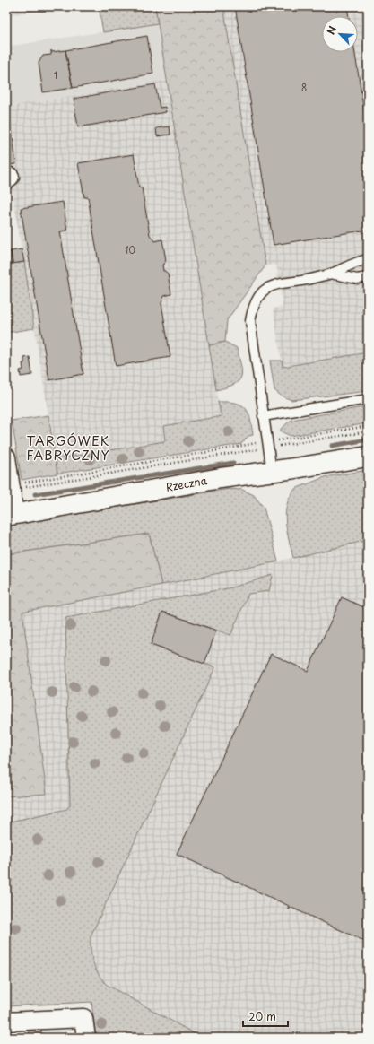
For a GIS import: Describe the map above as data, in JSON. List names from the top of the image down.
{
  "streets": {
    "street": ["Rzeczna"]
  },
  "districts": ["TARGÓWEK FABRYCZNY"],
  "house_numbers": ["1", "8", "10"],
  "scale_bar": "20 m",
  "north": "top left"
}
